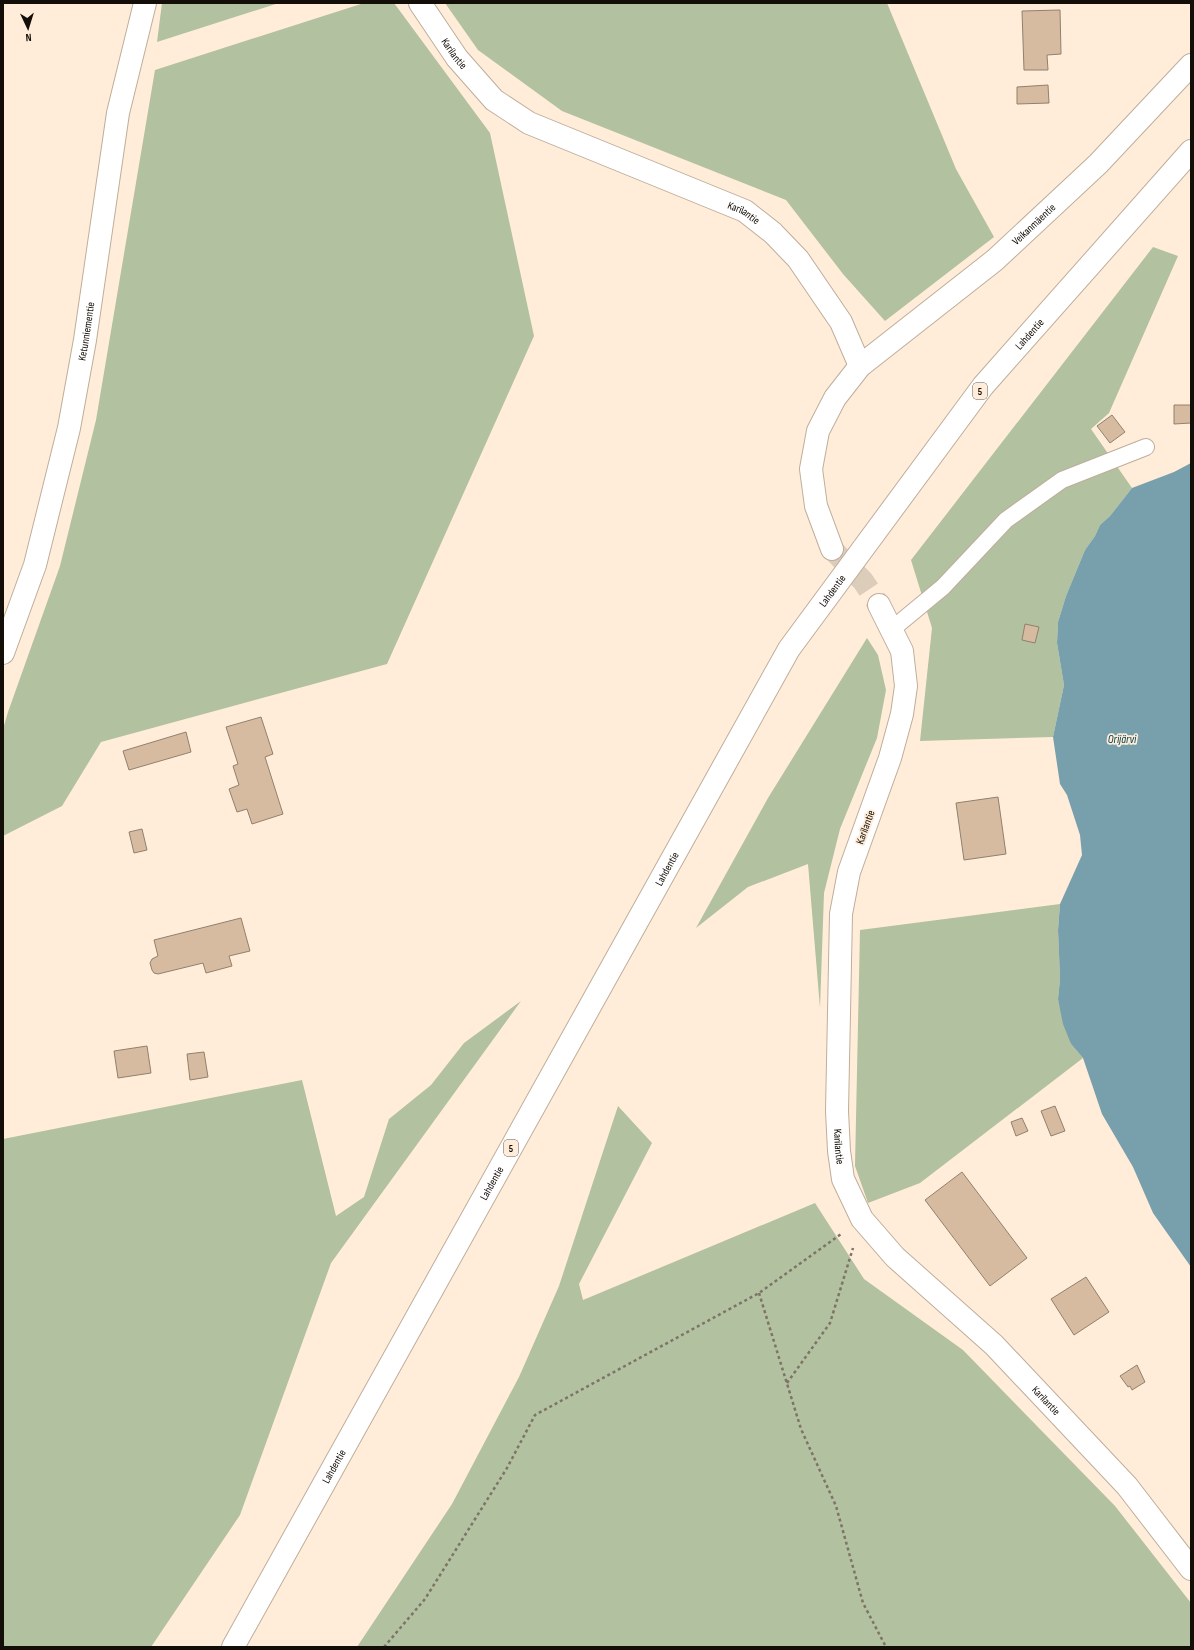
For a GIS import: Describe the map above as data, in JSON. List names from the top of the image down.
{
  "streets": {
    "main road": [
      "Karilantie",
      "Veikanmäentie",
      "Ketunniementie",
      "Lahdentie",
      "5"
    ]
  },
  "crossings": [
    ["Karilantie", "Veikanmäentie"]
  ],
  "water": ["Orijärvi"],
  "north": "bottom"
}
